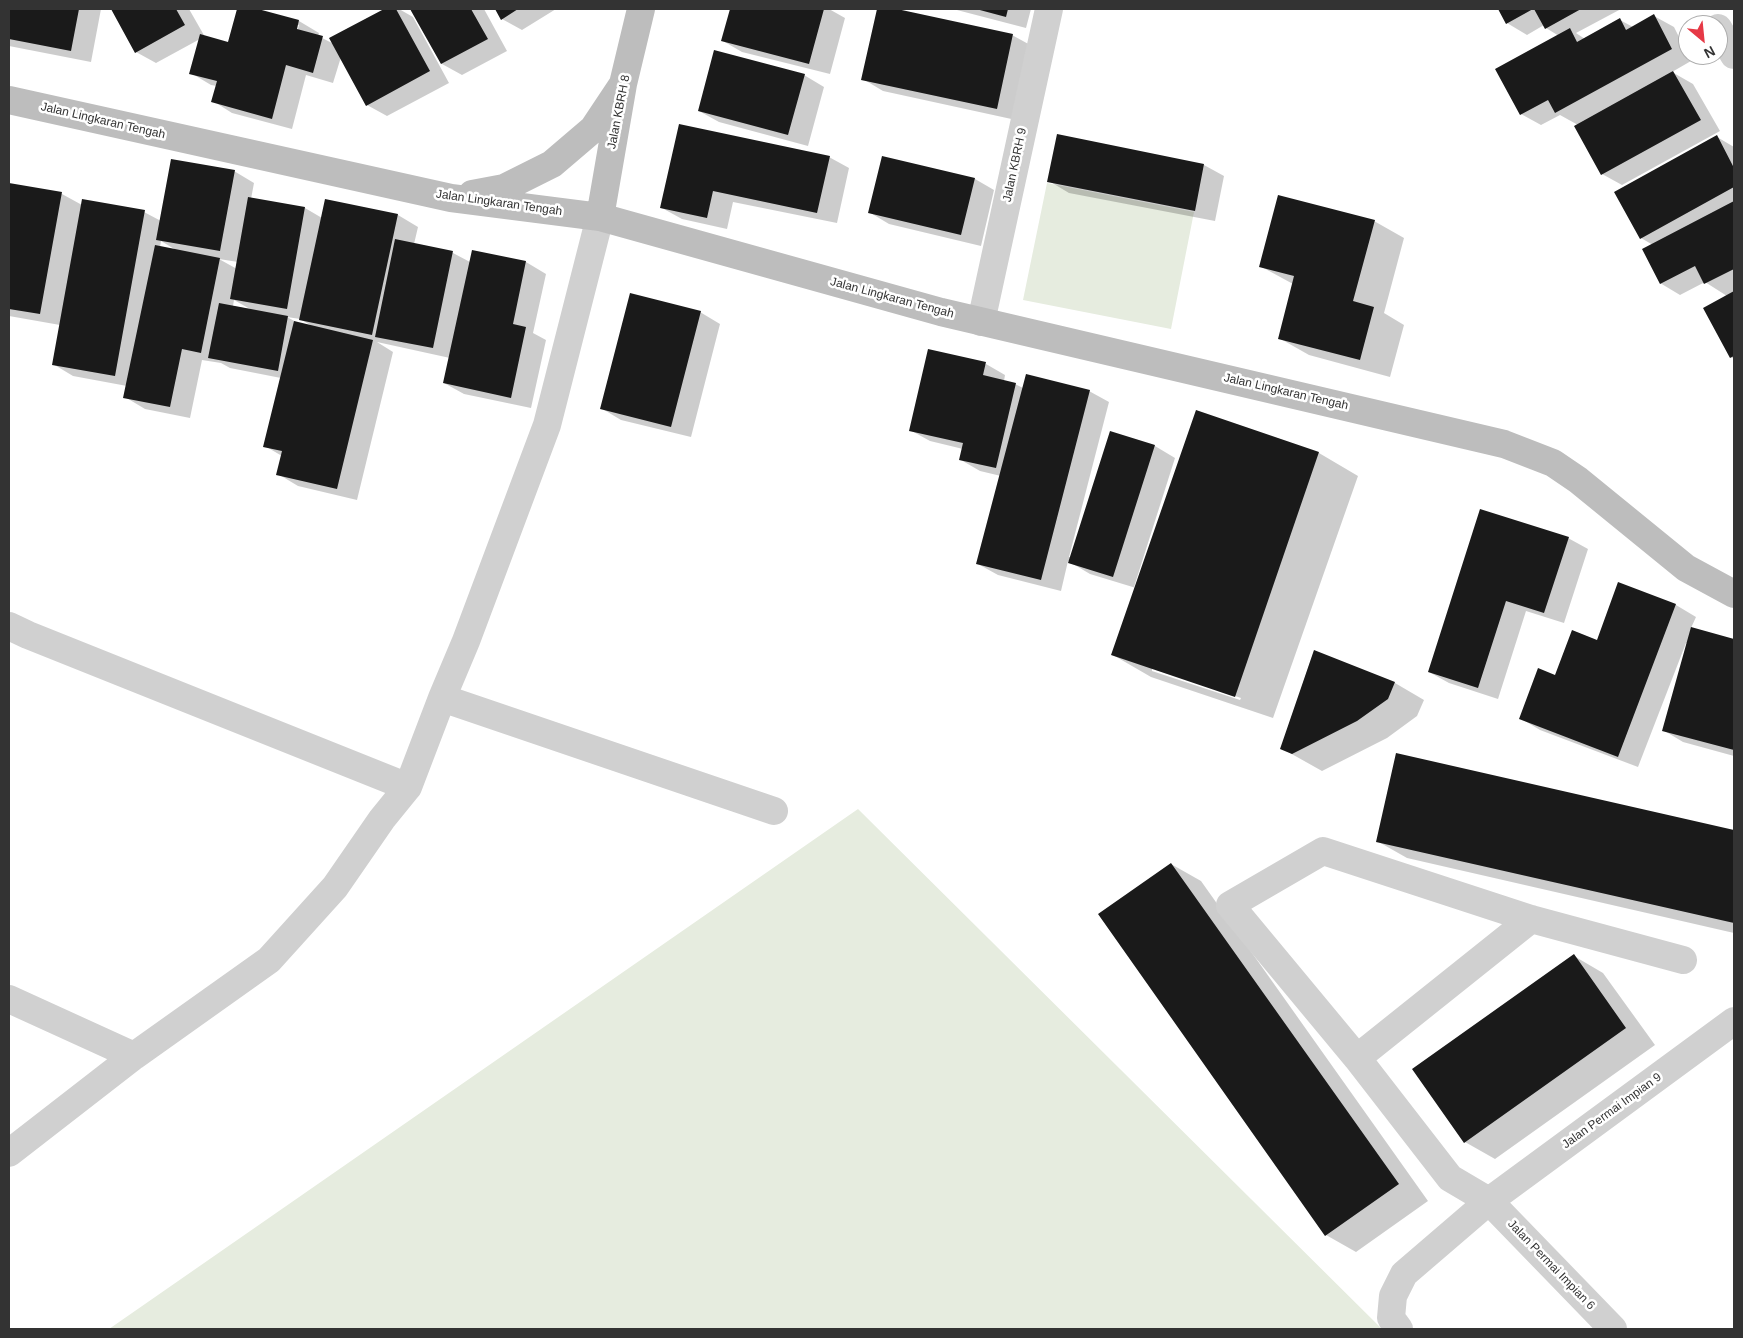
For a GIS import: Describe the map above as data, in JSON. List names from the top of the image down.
{
  "streets": {
    "street": [
      "Jalan KBRH 8",
      "Jalan Lingkaran Tengah",
      "Jalan KBRH 9",
      "Jalan Permai Impian 9",
      "Jalan Permai Impian 6"
    ]
  },
  "crossings": [
    ["Jalan KBRH 8", "Jalan Lingkaran Tengah"],
    ["Jalan Lingkaran Tengah", "Jalan KBRH 9"],
    ["Jalan Permai Impian 9", "Jalan Permai Impian 6"]
  ],
  "north": "bottom right"
}
